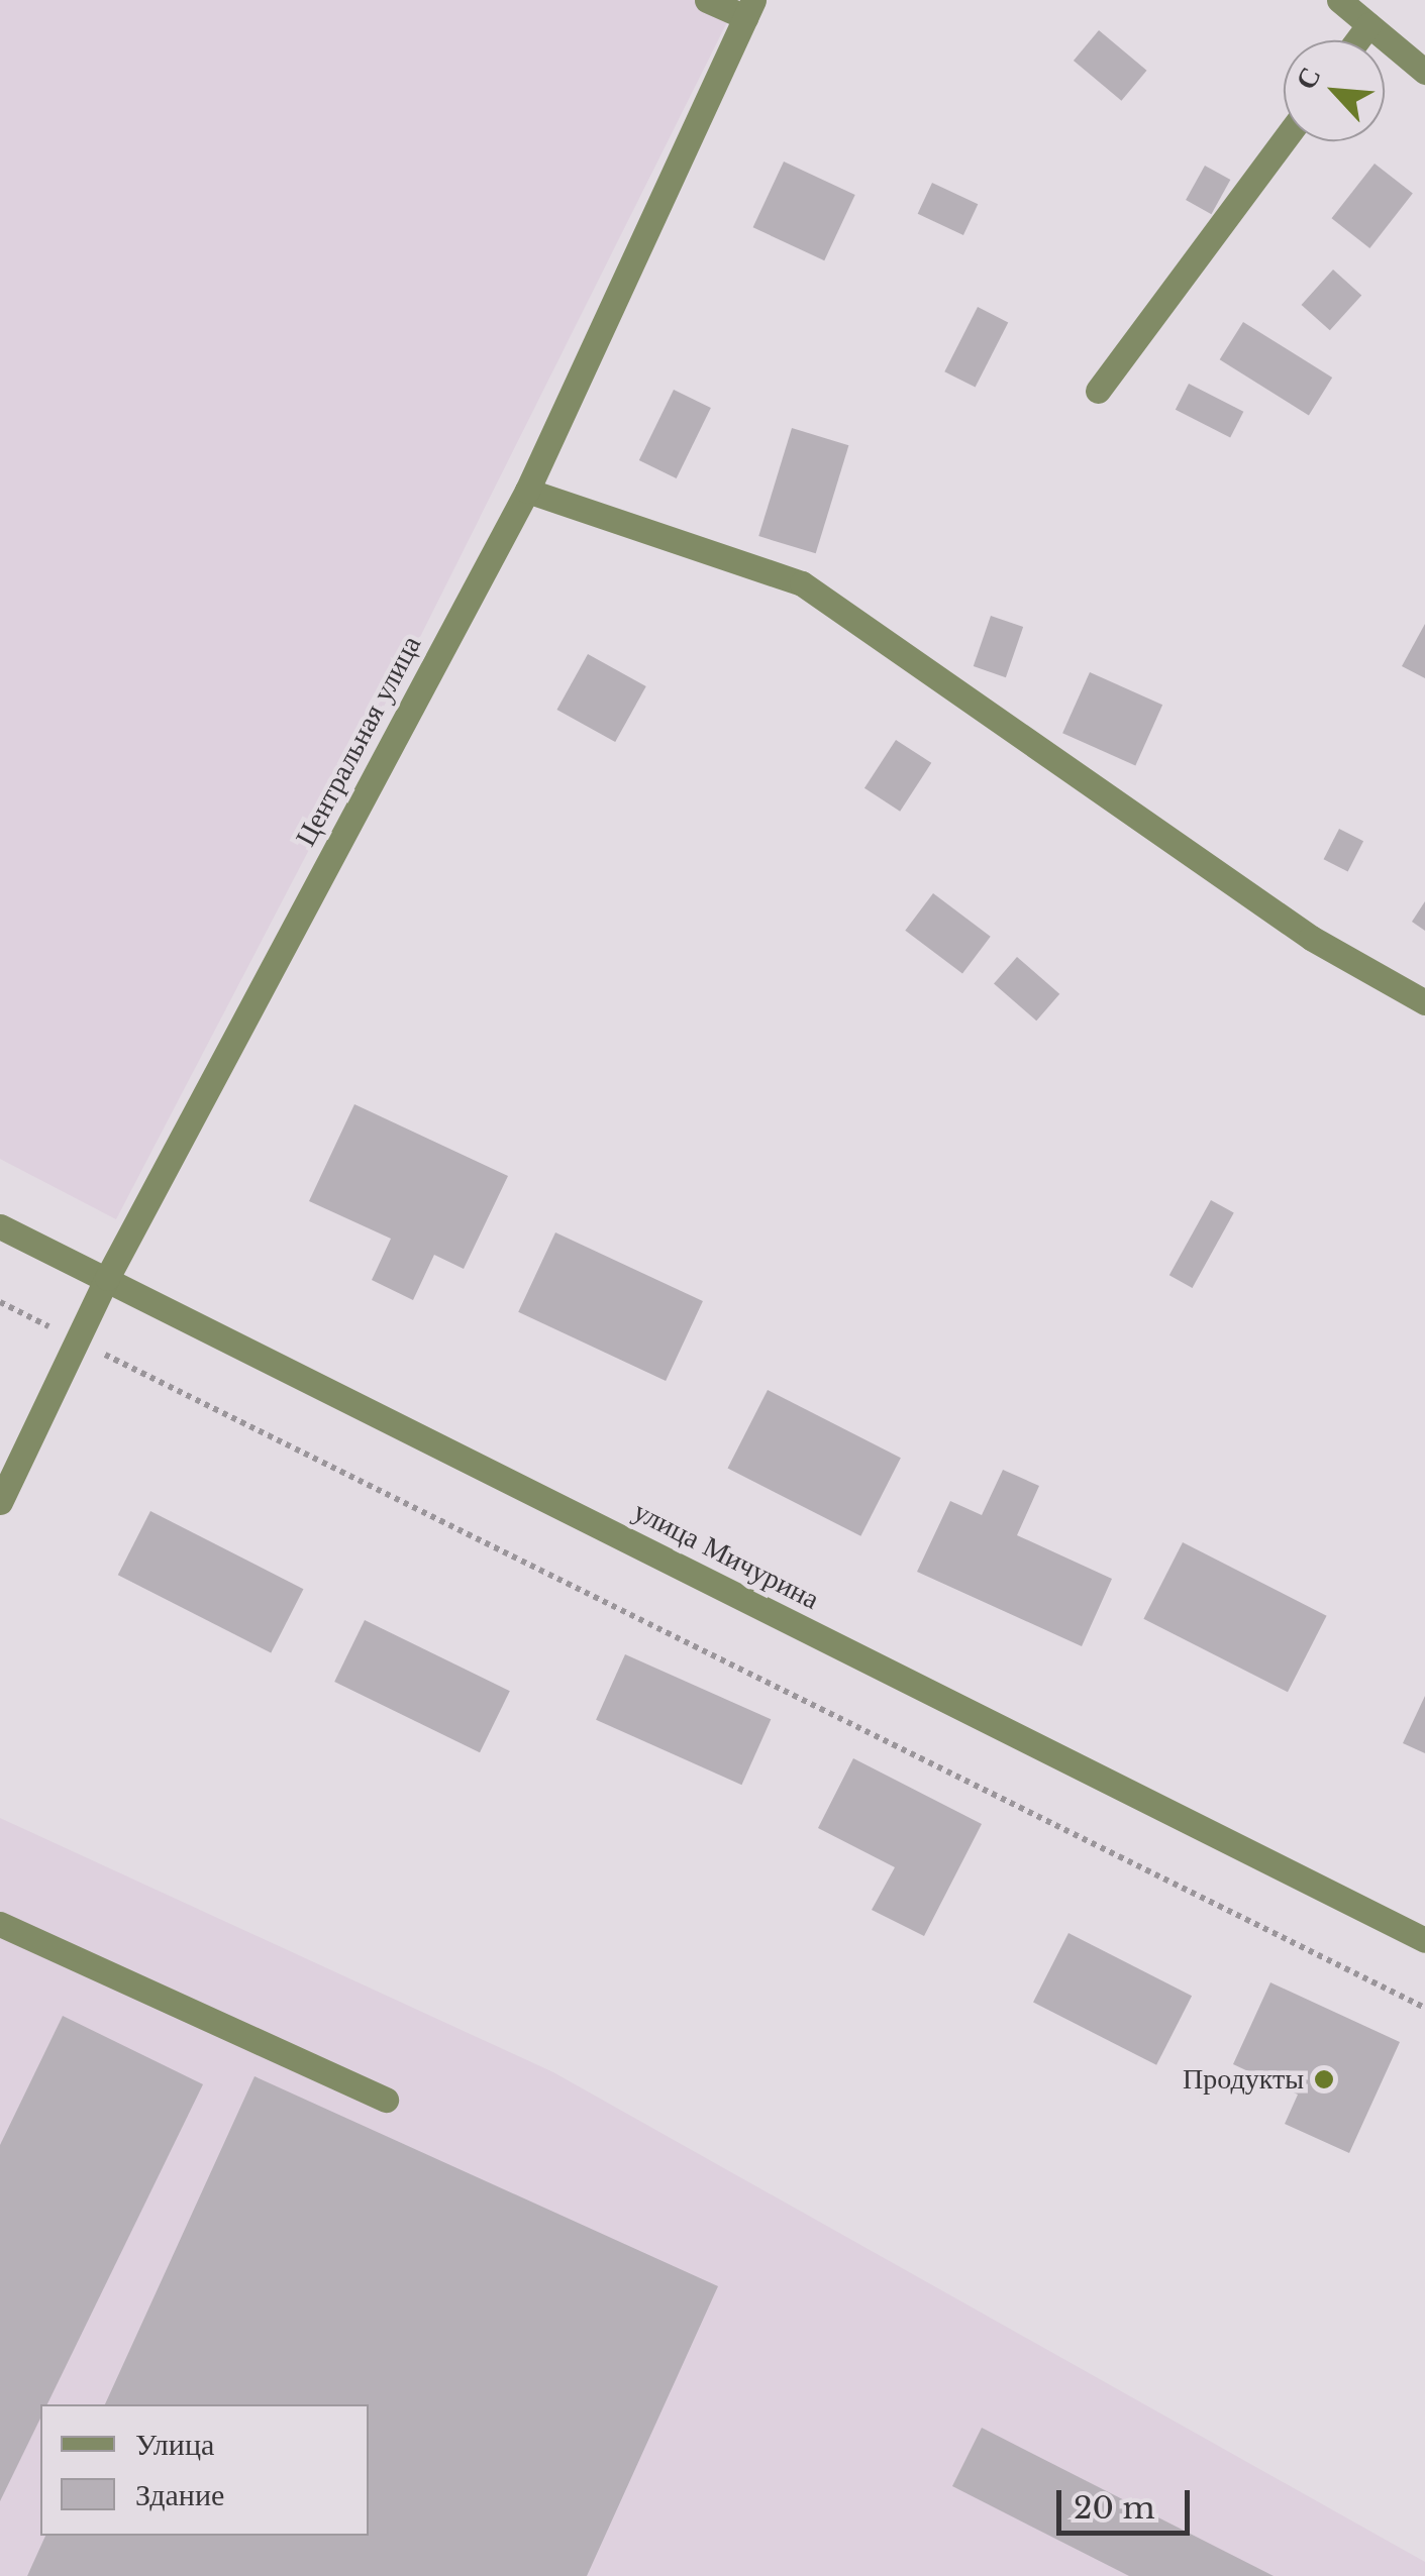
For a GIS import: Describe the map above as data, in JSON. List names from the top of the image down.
{
  "streets": {
    "street": ["Центральная улица", "улица Мичурина"]
  },
  "crossings": [
    ["Центральная улица", "улица Мичурина"]
  ],
  "places": ["Продукты"],
  "legend": ["Улица", "Здание"],
  "scale_bar": "20 m",
  "north": "top left"
}
